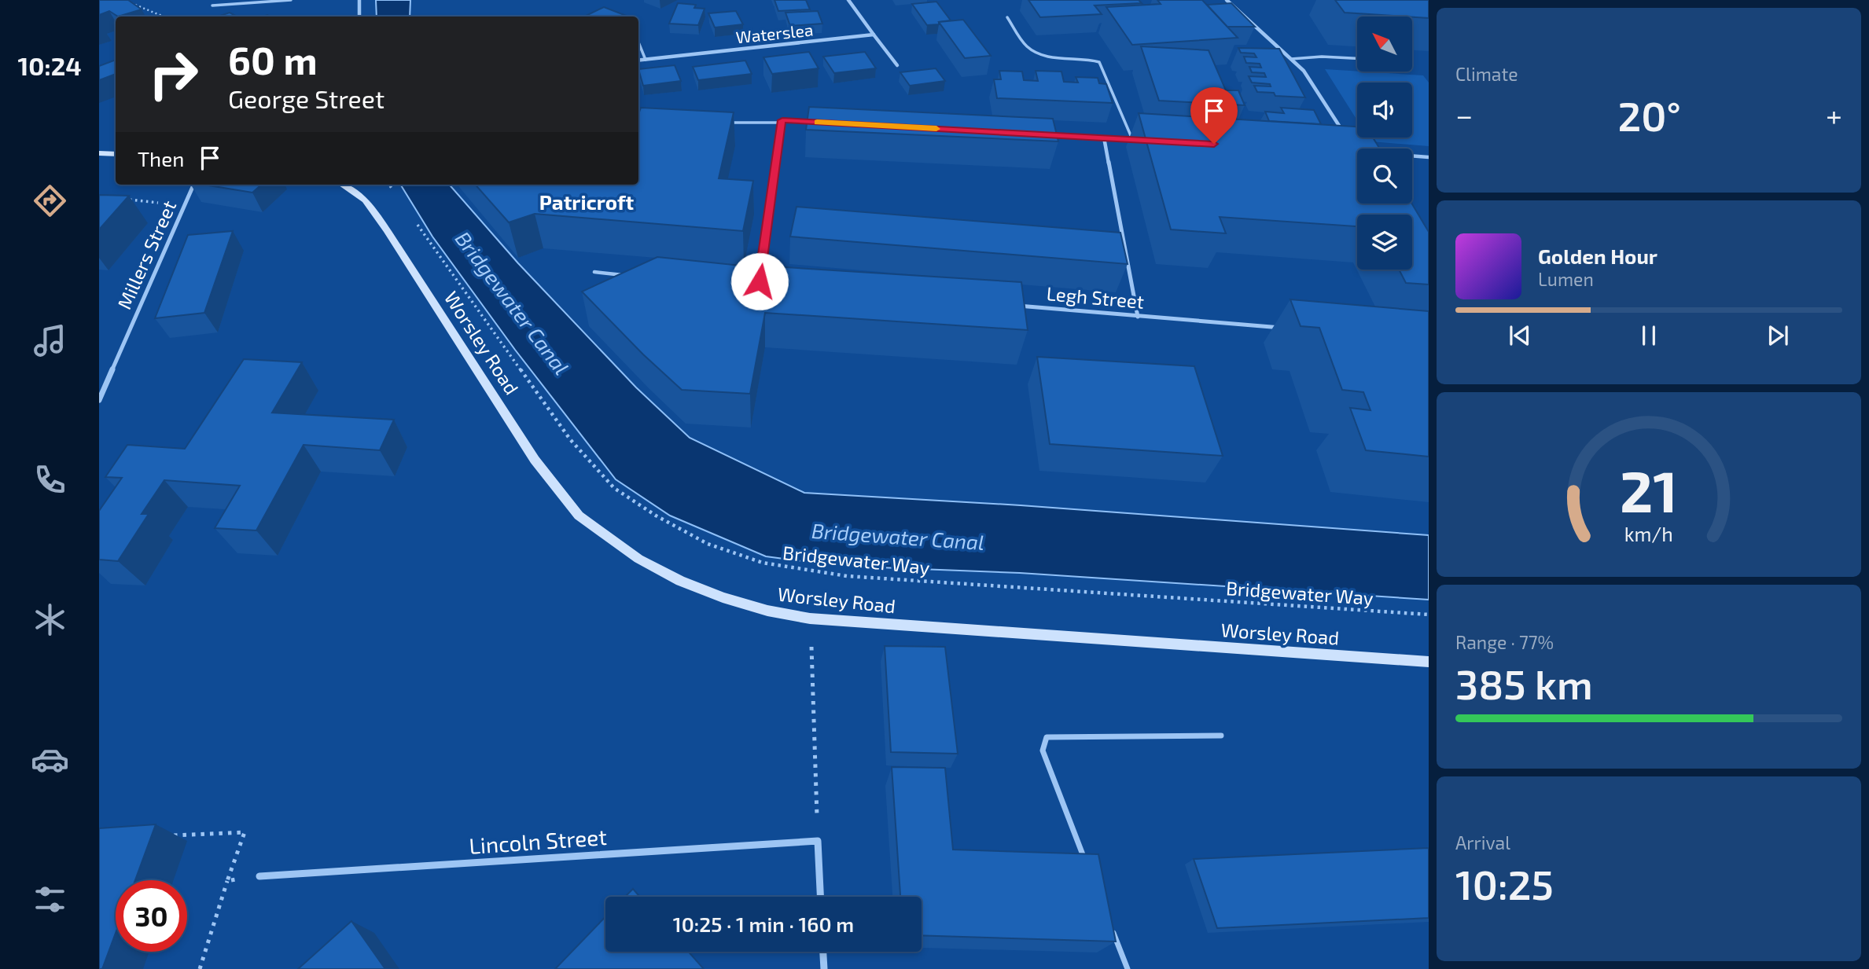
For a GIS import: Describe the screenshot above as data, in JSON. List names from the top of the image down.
{
  "streets": {
    "main road": ["Worsley Road"],
    "street": [
      "Waterslea",
      "Millers Street",
      "Legh Street",
      "Lincoln Street"
    ],
    "path": ["Bridgewater Way"]
  },
  "districts": ["Patricroft"],
  "water": ["Bridgewater Canal"],
  "north": "top left",
  "page": {
    "tabs": "10:24",
    "tile": [
      "Climate",
      ["Range · 77%", "385 km"],
      ["Arrival", "10:25"]
    ],
    "turn": ["60 m", "George Street"],
    "heat": ["−", "20°", "+"],
    "then": "Then",
    "song": ["Golden Hour", "Lumen"],
    "limit": "30",
    "trip": "10:25 · 1 min · 160 m",
    "gauge": ["21", "km/h"]
  }
}
